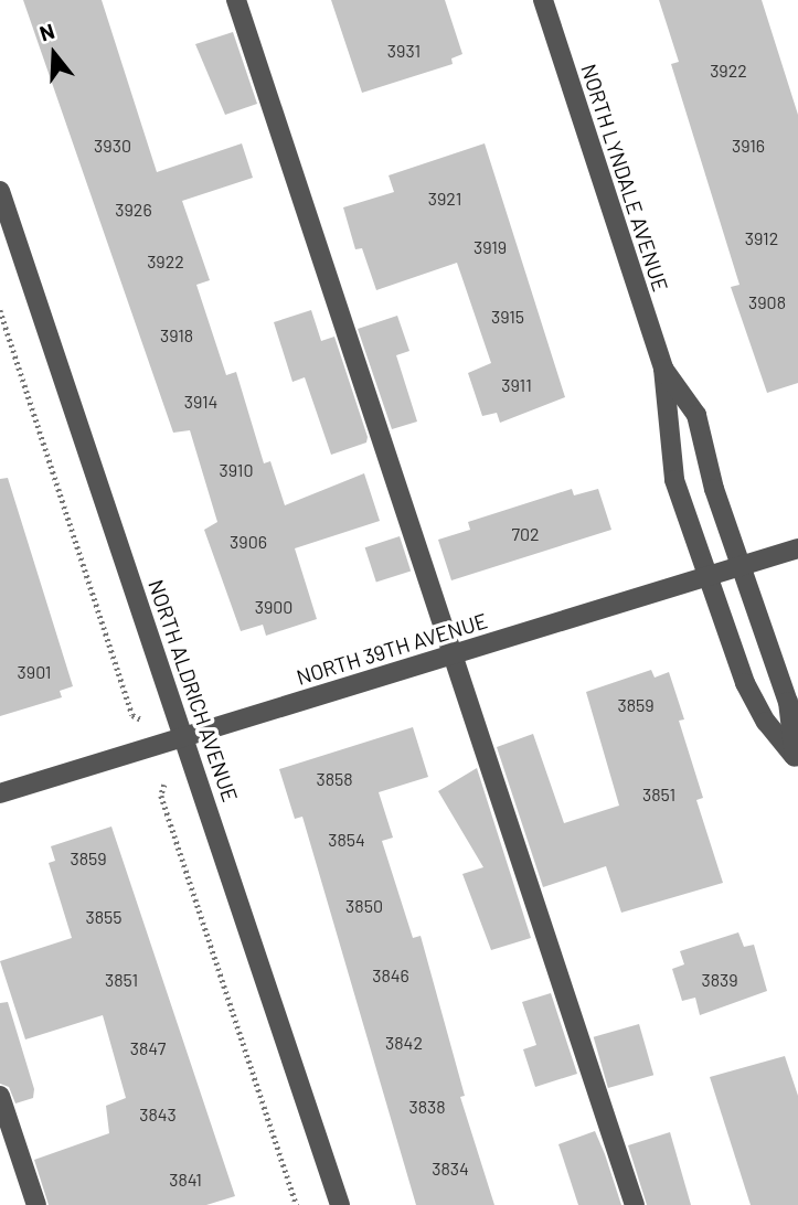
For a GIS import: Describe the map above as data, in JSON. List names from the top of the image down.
{
  "streets": {
    "street": ["NORTH LYNDALE AVENUE", "NORTH 39TH AVENUE", "NORTH ALDRICH AVENUE"]
  },
  "crossings": [
    ["NORTH LYNDALE AVENUE", "NORTH 39TH AVENUE"],
    ["NORTH 39TH AVENUE", "NORTH ALDRICH AVENUE"]
  ],
  "house_numbers": [
    "3931",
    "3922",
    "3930",
    "3916",
    "3921",
    "3926",
    "3912",
    "3919",
    "3922",
    "3908",
    "3915",
    "3918",
    "3911",
    "3914",
    "3910",
    "702",
    "3906",
    "3900",
    "3901",
    "3859",
    "3858",
    "3851",
    "3854",
    "3859",
    "3850",
    "3855",
    "3846",
    "3851",
    "3839",
    "3842",
    "3847",
    "3838",
    "3843",
    "3834",
    "3841"
  ],
  "north": "top"
}
